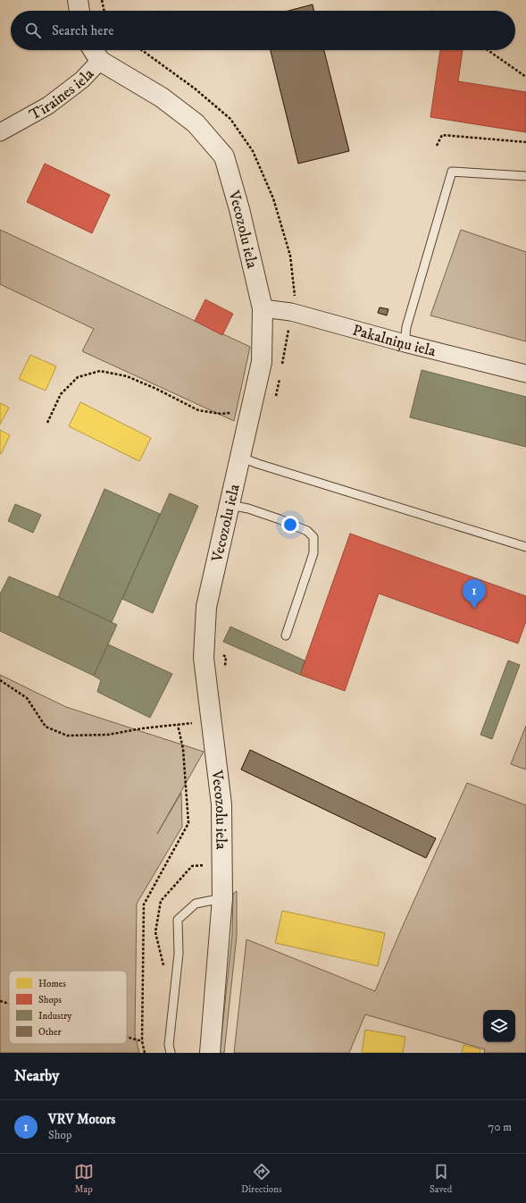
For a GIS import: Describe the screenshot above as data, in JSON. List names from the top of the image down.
{
  "streets": {
    "street": ["Tīraines iela", "Vecozolu iela", "Pakalniņu iela"]
  },
  "crossings": [
    ["Tīraines iela", "Vecozolu iela"],
    ["Vecozolu iela", "Pakalniņu iela"]
  ],
  "legend": [
    "Homes",
    "Shops",
    "Industry",
    "Other"
  ],
  "page": {
    "search": "Search here",
    "pins": "1",
    "heading": "Nearby",
    "list": [
      {
        "mark": "1",
        "name": "VRV Motors",
        "note": "Shop",
        "value": "70 m"
      }
    ],
    "nav": ["Map", "Directions", "Saved"]
  }
}
